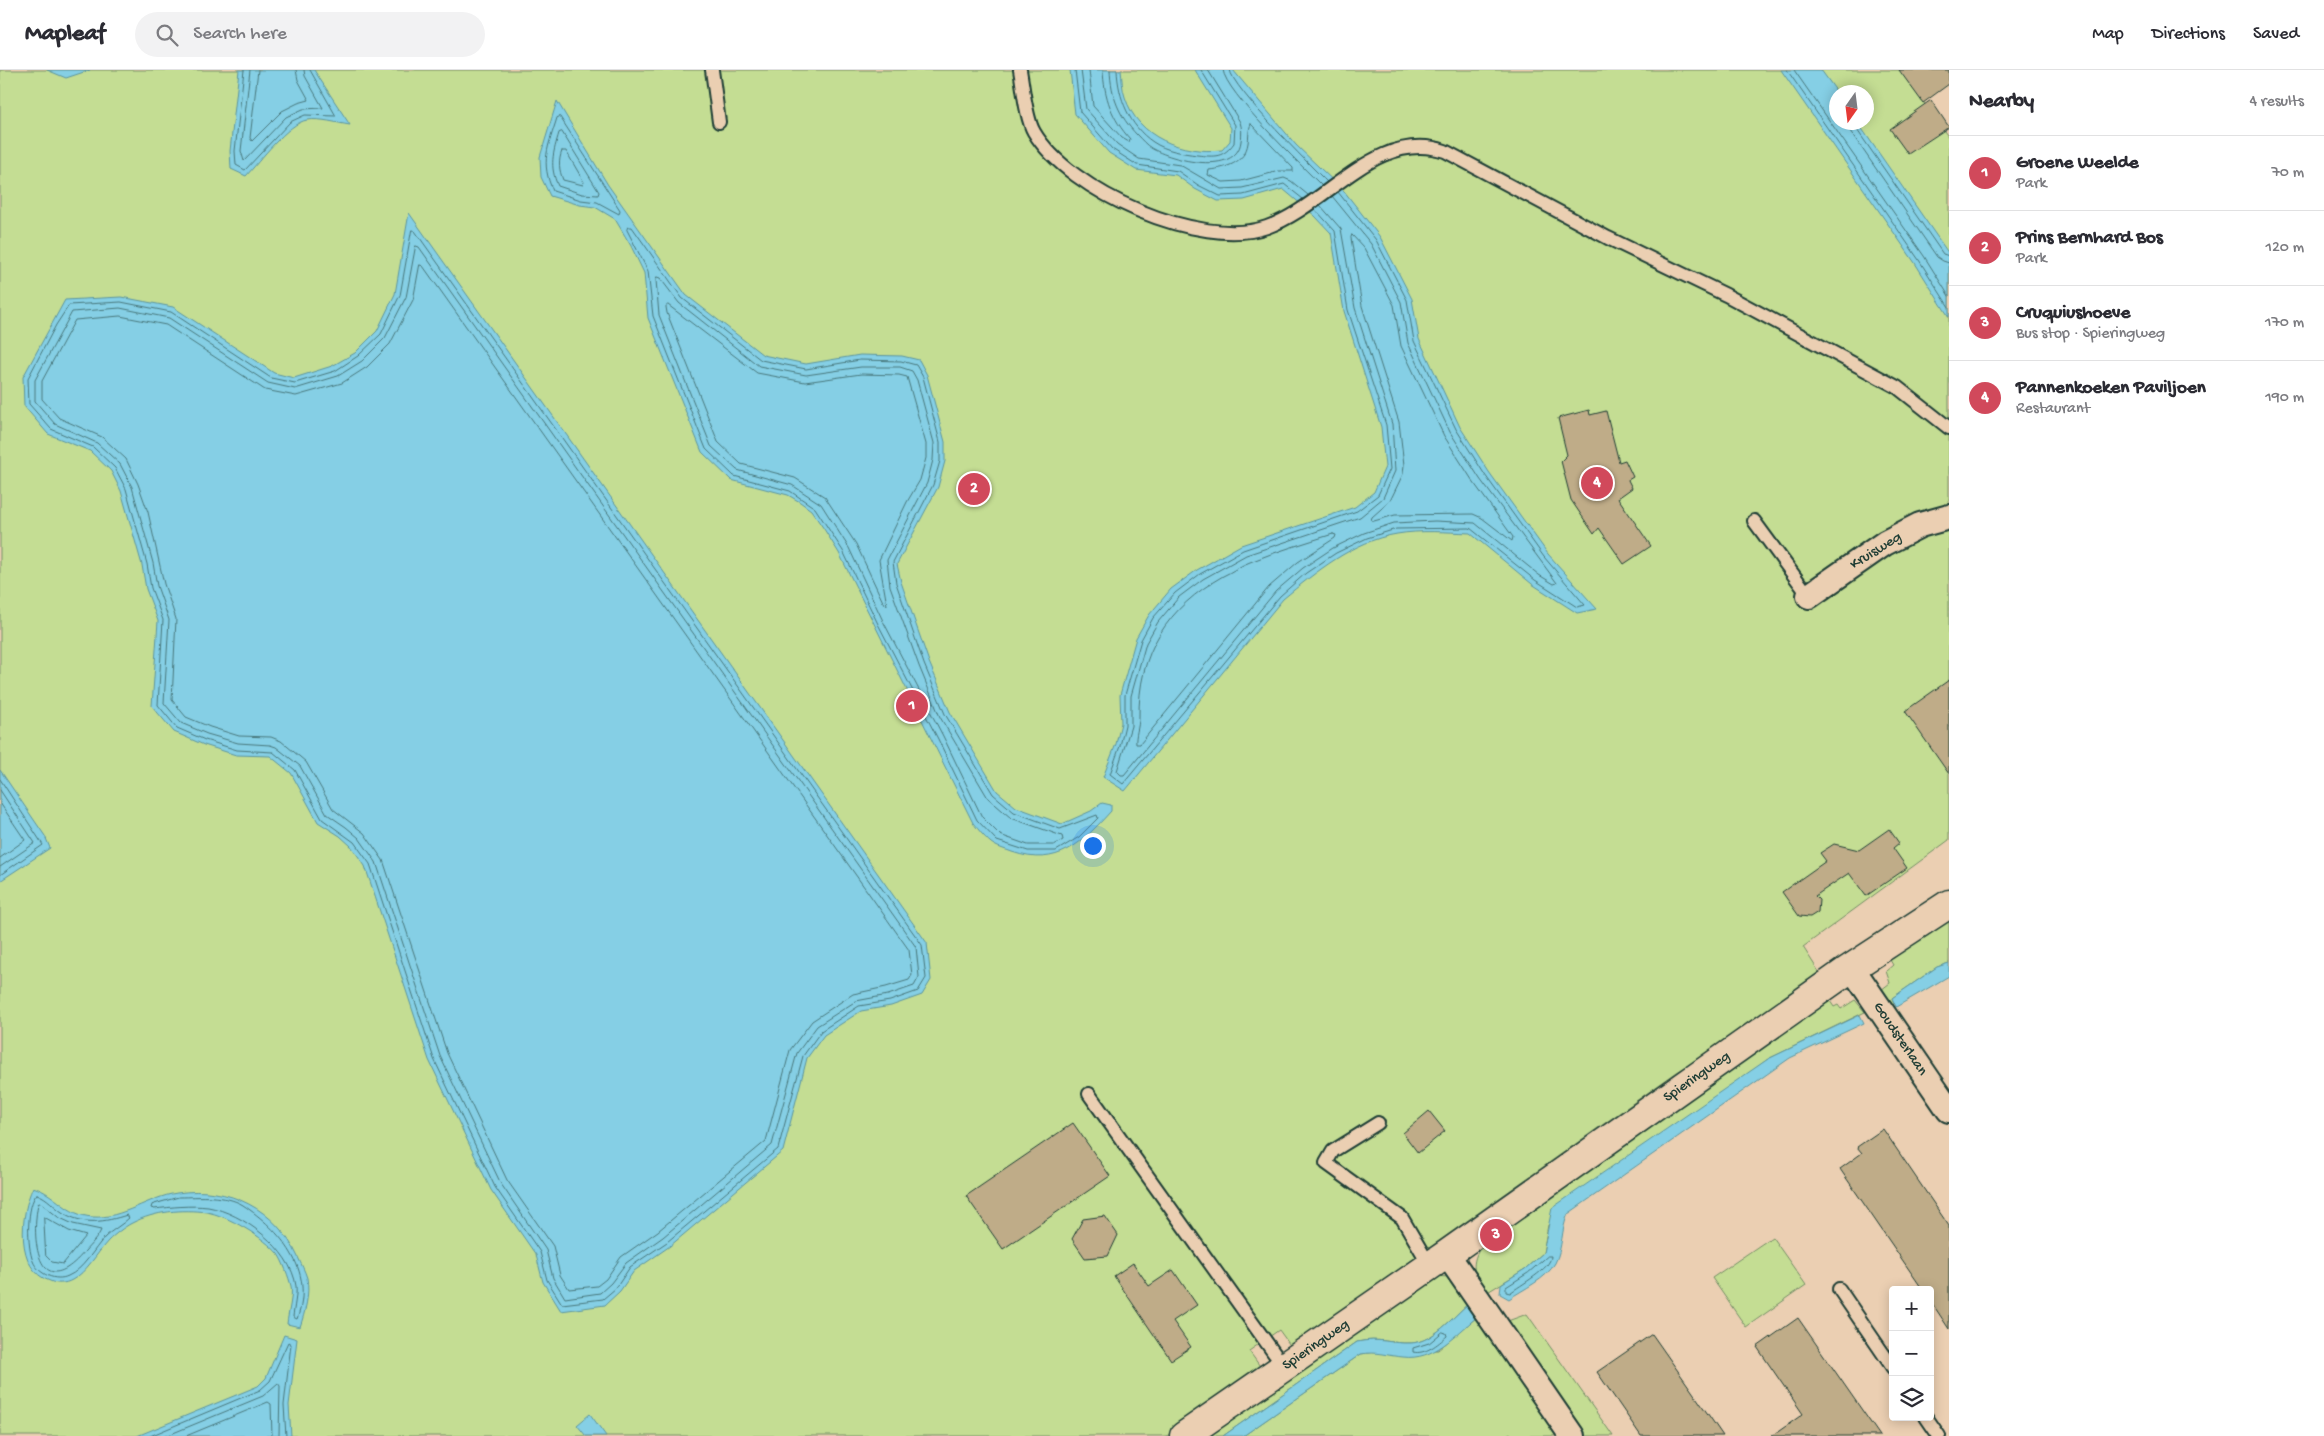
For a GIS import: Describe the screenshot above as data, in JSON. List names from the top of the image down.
{
  "streets": {
    "street": ["Kruisweg", "Goudsterlaan", "Spieringweg"]
  },
  "crossings": [
    ["Goudsterlaan", "Spieringweg"]
  ],
  "north": "bottom",
  "page": {
    "header": "Mapleaf",
    "search": "Search here",
    "nav": ["Map", "Directions", "Saved"],
    "heading": ["Nearby", "4 results"],
    "list": [
      {
        "mark": "1",
        "name": "Groene Weelde",
        "note": "Park",
        "value": "70 m"
      },
      {
        "mark": "2",
        "name": "Prins Bernhard Bos",
        "note": "Park",
        "value": "120 m"
      },
      {
        "mark": "3",
        "name": "Cruquiushoeve",
        "note": "Bus stop · Spieringweg",
        "value": "170 m"
      },
      {
        "mark": "4",
        "name": "Pannenkoeken Paviljoen",
        "note": "Restaurant",
        "value": "190 m"
      }
    ],
    "pins": [
      "4",
      "2",
      "1",
      "3"
    ],
    "map_buttons": ["+", "−"]
  }
}
